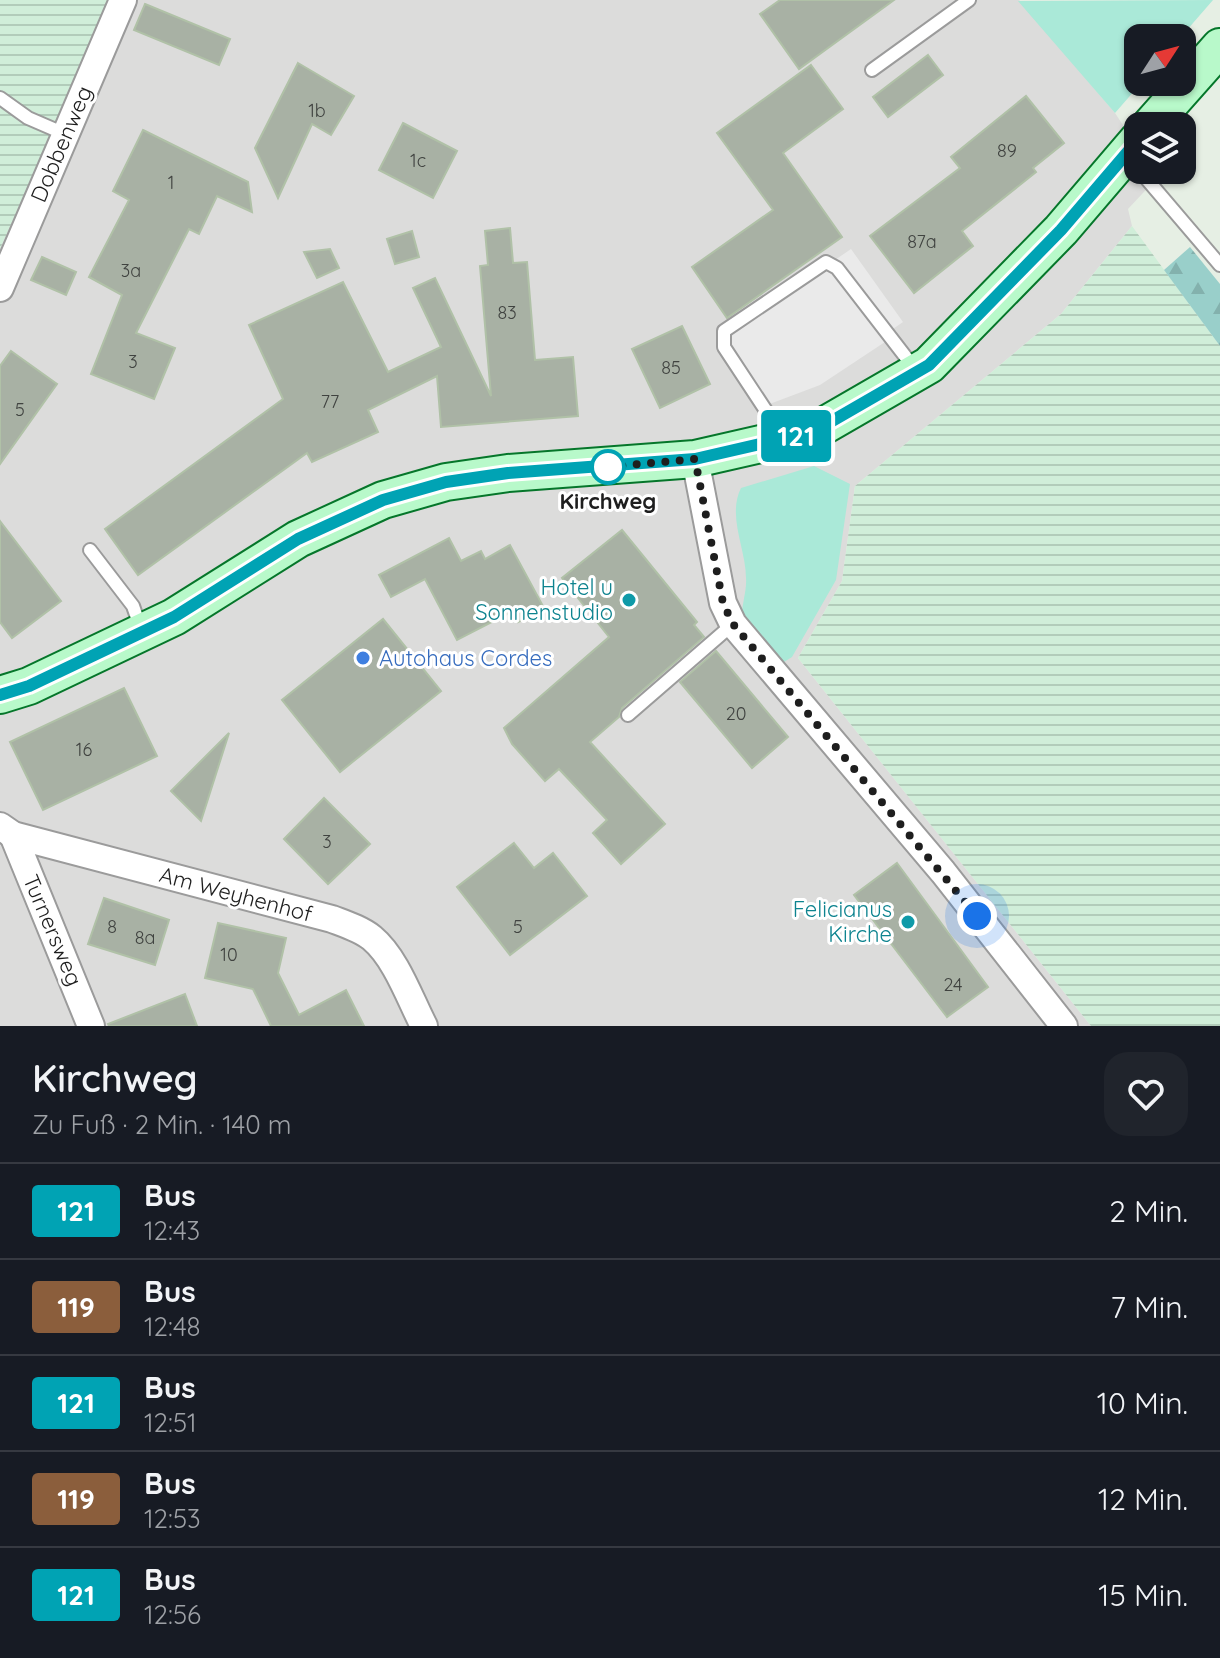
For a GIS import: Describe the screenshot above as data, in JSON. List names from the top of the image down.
{
  "streets": {
    "street": ["Dobbenweg", "Am Weyhenhof", "Turnersweg"]
  },
  "crossings": [
    ["Am Weyhenhof", "Turnersweg"]
  ],
  "places": [
    "Kirchweg",
    "Hotel u Sonnenstudio",
    "Autohaus Cordes",
    "Felicianus Kirche"
  ],
  "lines": ["bus line 121"],
  "house_numbers": [
    "1b",
    "89",
    "1c",
    "1",
    "87a",
    "3a",
    "83",
    "3",
    "85",
    "77",
    "5",
    "20",
    "16",
    "3",
    "8",
    "5",
    "8a",
    "10",
    "24"
  ],
  "north": "top right",
  "page": {
    "on_map": "121",
    "heading": ["Kirchweg", "Zu Fuß · 2 Min. · 140 m"],
    "list": [
      {
        "mark": "121",
        "name": "Bus",
        "note": "12:43",
        "value": "2 Min."
      },
      {
        "mark": "119",
        "name": "Bus",
        "note": "12:48",
        "value": "7 Min."
      },
      {
        "mark": "121",
        "name": "Bus",
        "note": "12:51",
        "value": "10 Min."
      },
      {
        "mark": "119",
        "name": "Bus",
        "note": "12:53",
        "value": "12 Min."
      },
      {
        "mark": "121",
        "name": "Bus",
        "note": "12:56",
        "value": "15 Min."
      }
    ]
  }
}
